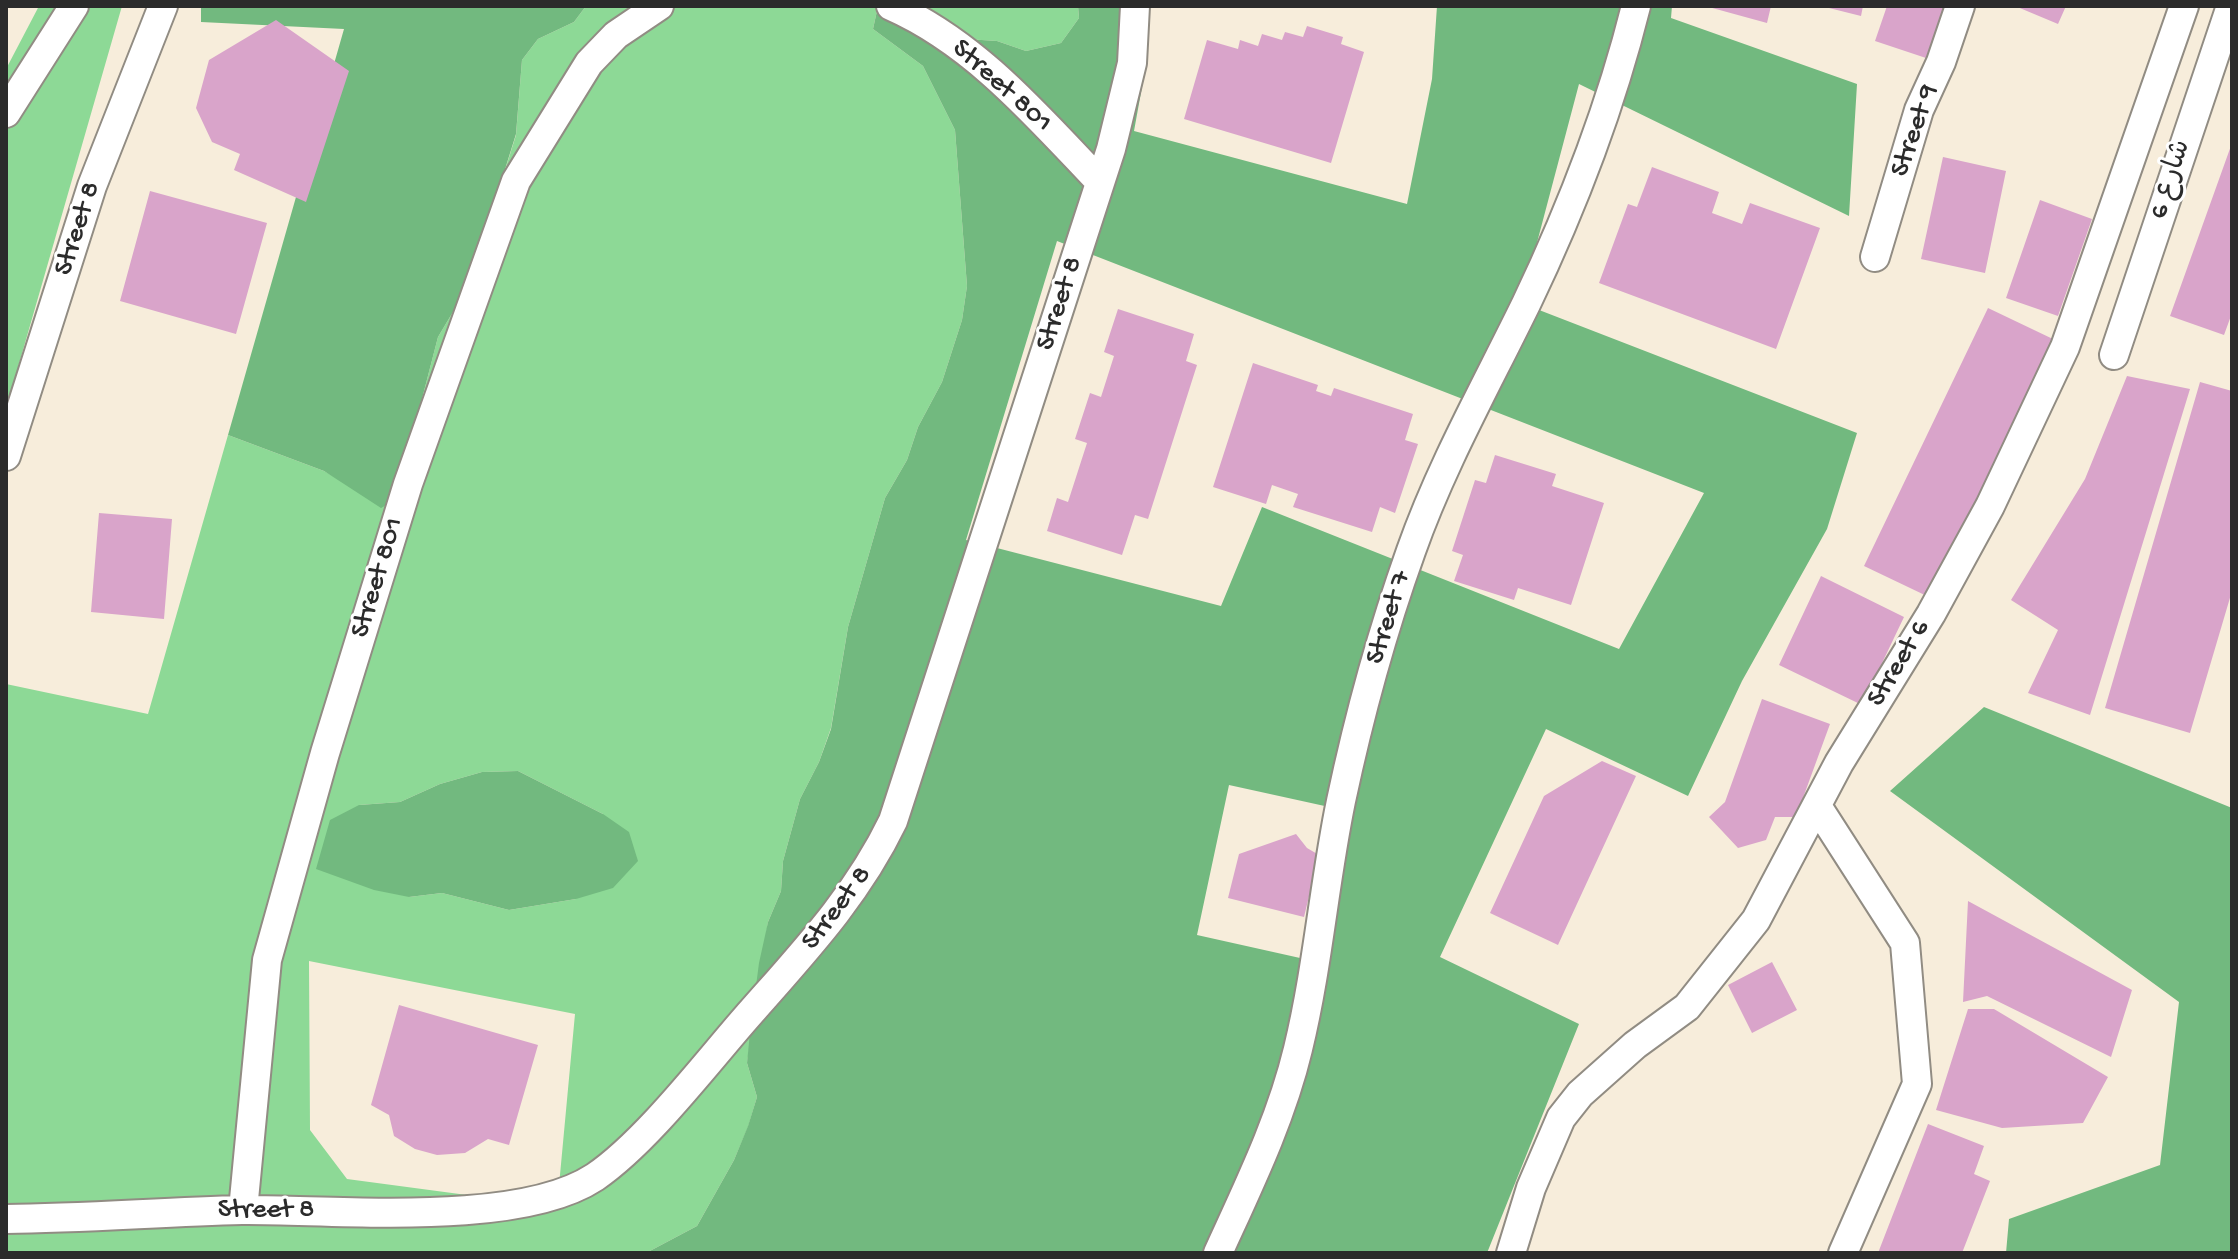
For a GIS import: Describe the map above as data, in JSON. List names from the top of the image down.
{
  "streets": {
    "street": [
      "Street 801",
      "Street 9",
      "شارع 6",
      "Street 8",
      "Street 7",
      "Street 6"
    ]
  },
  "crossings": [
    ["Street 801", "Street 8"]
  ]
}
